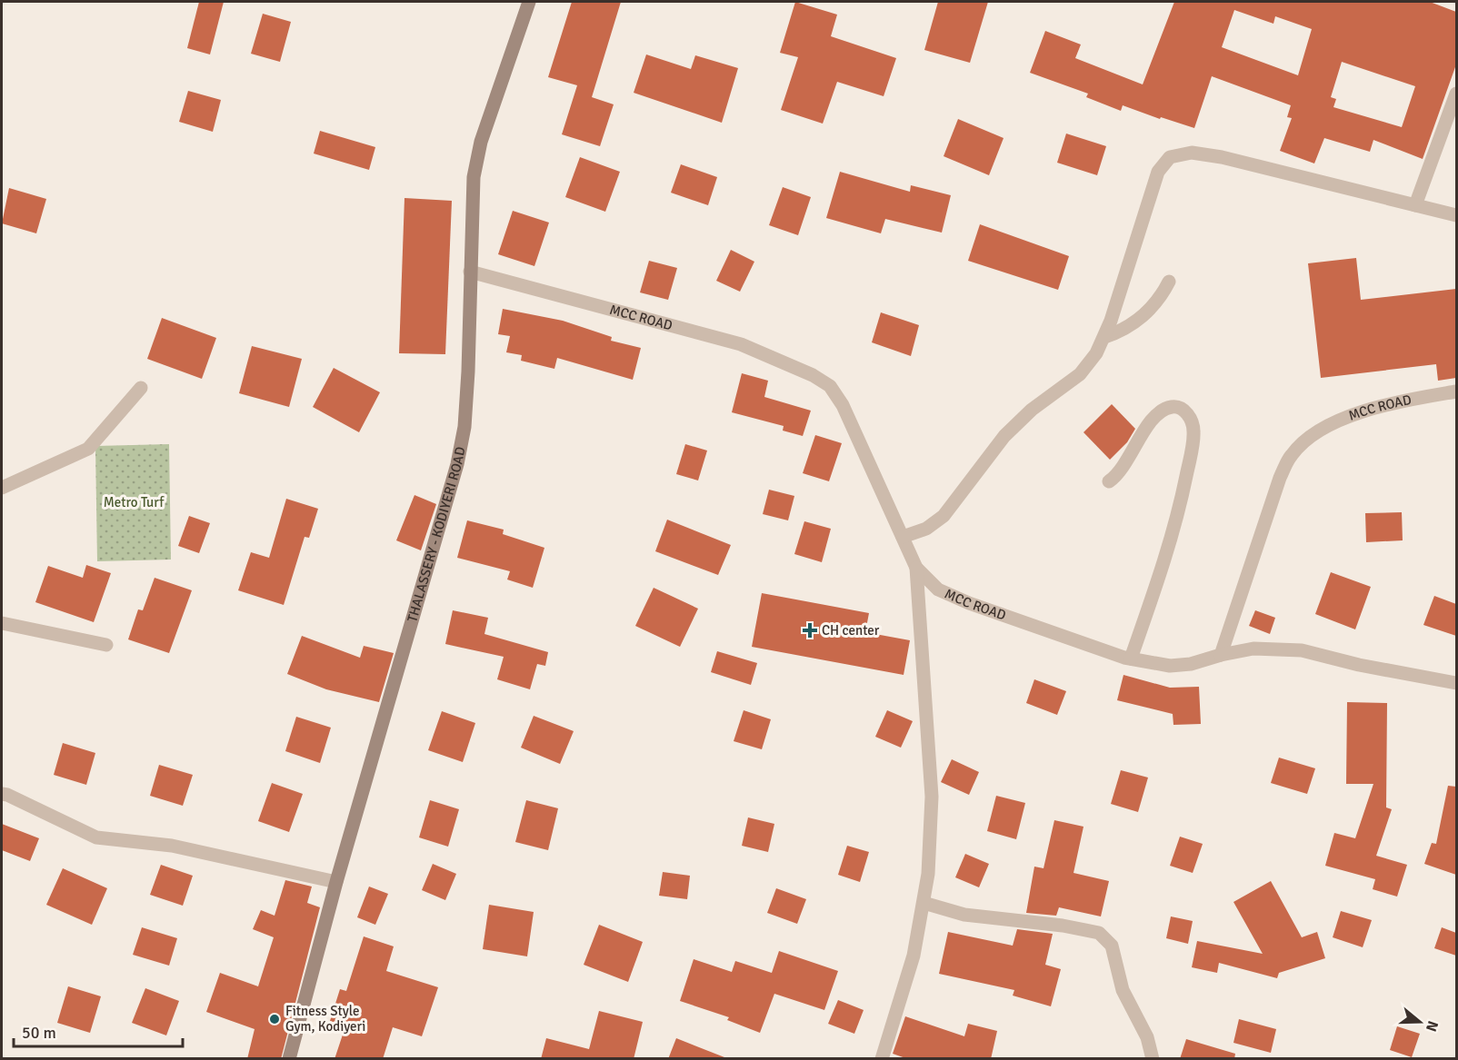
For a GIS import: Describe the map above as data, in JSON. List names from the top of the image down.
{
  "streets": {
    "main road": ["THALASSERY - KODIYERI ROAD"],
    "street": ["MCC ROAD"]
  },
  "crossings": [
    ["MCC ROAD", "THALASSERY - KODIYERI ROAD"]
  ],
  "parks": ["Metro Turf"],
  "places": {
    "health": ["CH center"],
    "other": ["Fitness Style Gym, Kodiyeri"]
  },
  "scale_bar": "50 m",
  "north": "right"
}
